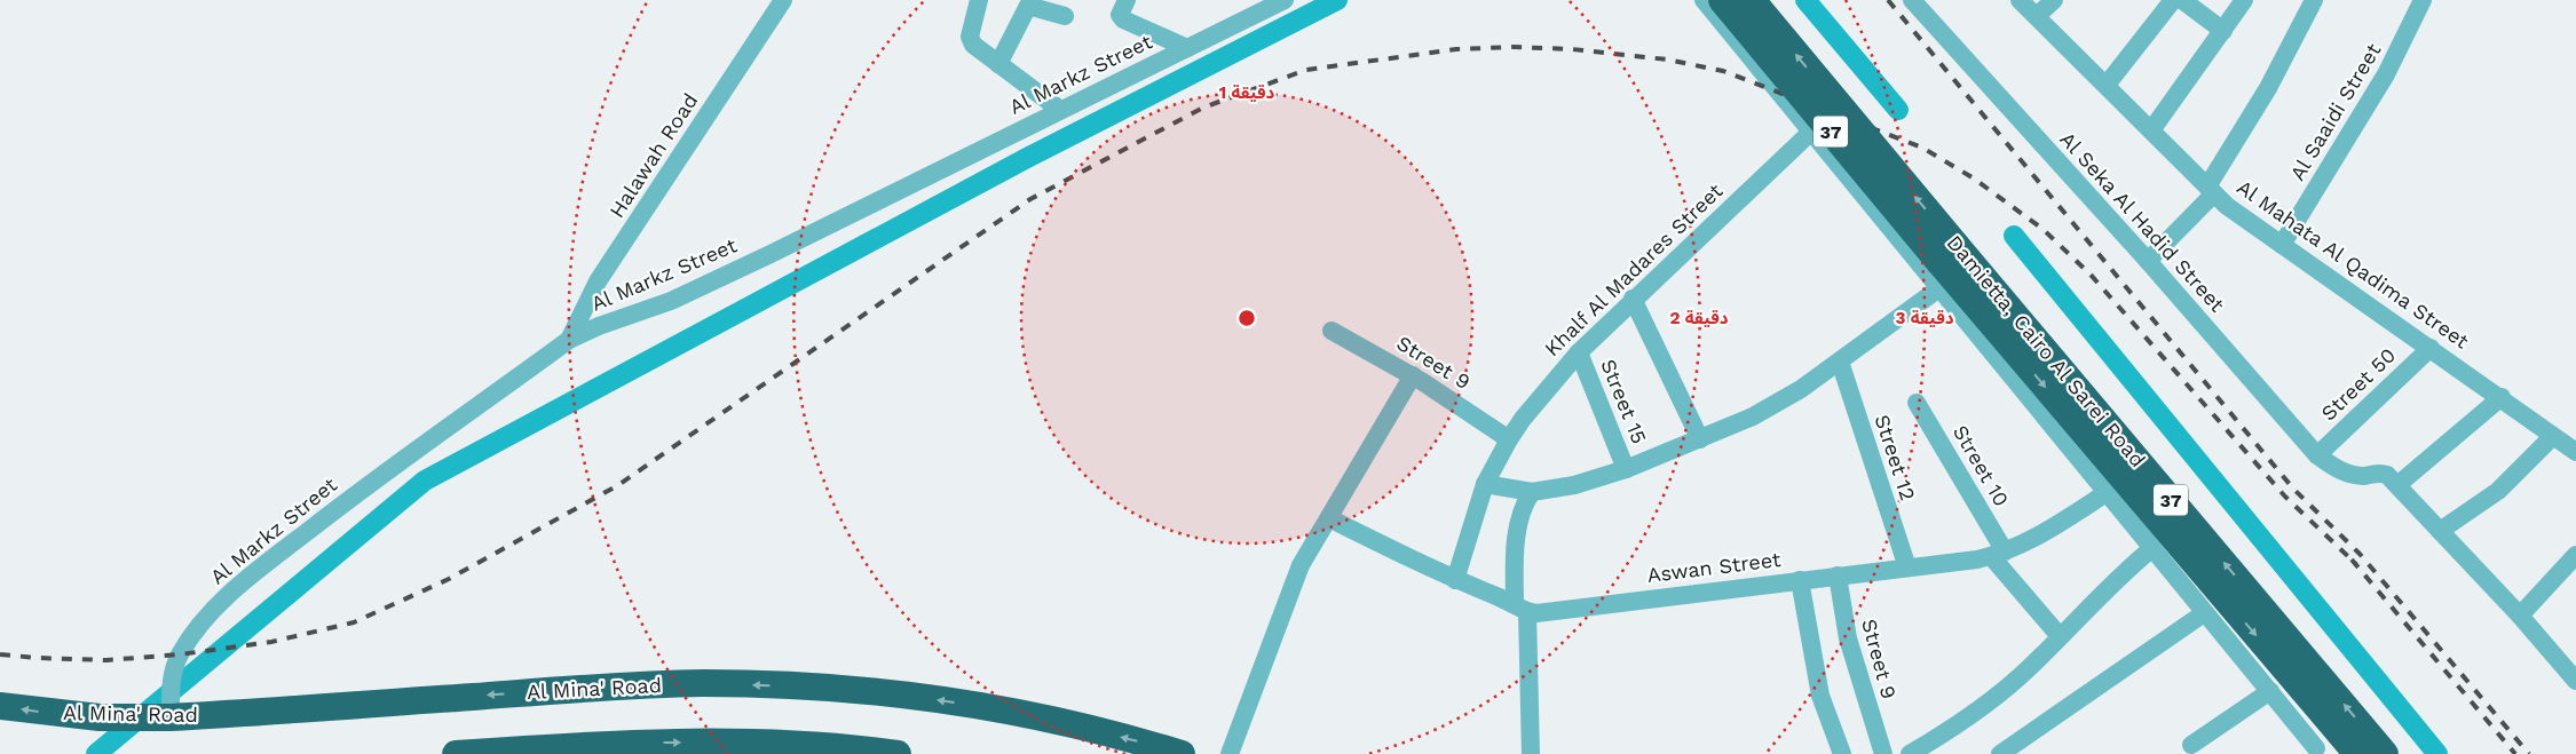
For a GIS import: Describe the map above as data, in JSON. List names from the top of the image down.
{
  "streets": {
    "highway": ["37", "Damietta, Cairo Al Sarei Road", "Al Mina' Road"],
    "street": [
      "Al Markz Street",
      "Al Saaidi Street",
      "Halawah Road",
      "Al Seka Al Hadid Street",
      "Al Mahata Al Qadima Street",
      "Khalf Al Madares Street",
      "Street 9",
      "Street 50",
      "Street 15",
      "Street 12",
      "Street 10",
      "Aswan Street"
    ]
  },
  "crossings": [
    ["Al Markz Street", "Halawah Road"],
    ["Al Markz Street", "Al Mina' Road"],
    ["Al Saaidi Street", "Al Mahata Al Qadima Street"],
    ["Al Seka Al Hadid Street", "Street 50"],
    ["Al Mahata Al Qadima Street", "Street 50"],
    ["Khalf Al Madares Street", "Street 9"],
    ["Khalf Al Madares Street", "Street 15"],
    ["Khalf Al Madares Street", "Aswan Street"],
    ["Street 9", "Aswan Street"],
    ["Street 12", "Aswan Street"],
    ["Street 10", "Aswan Street"]
  ],
  "rings": ["1 دقيقة", "2 دقيقة", "3 دقيقة"]
}
